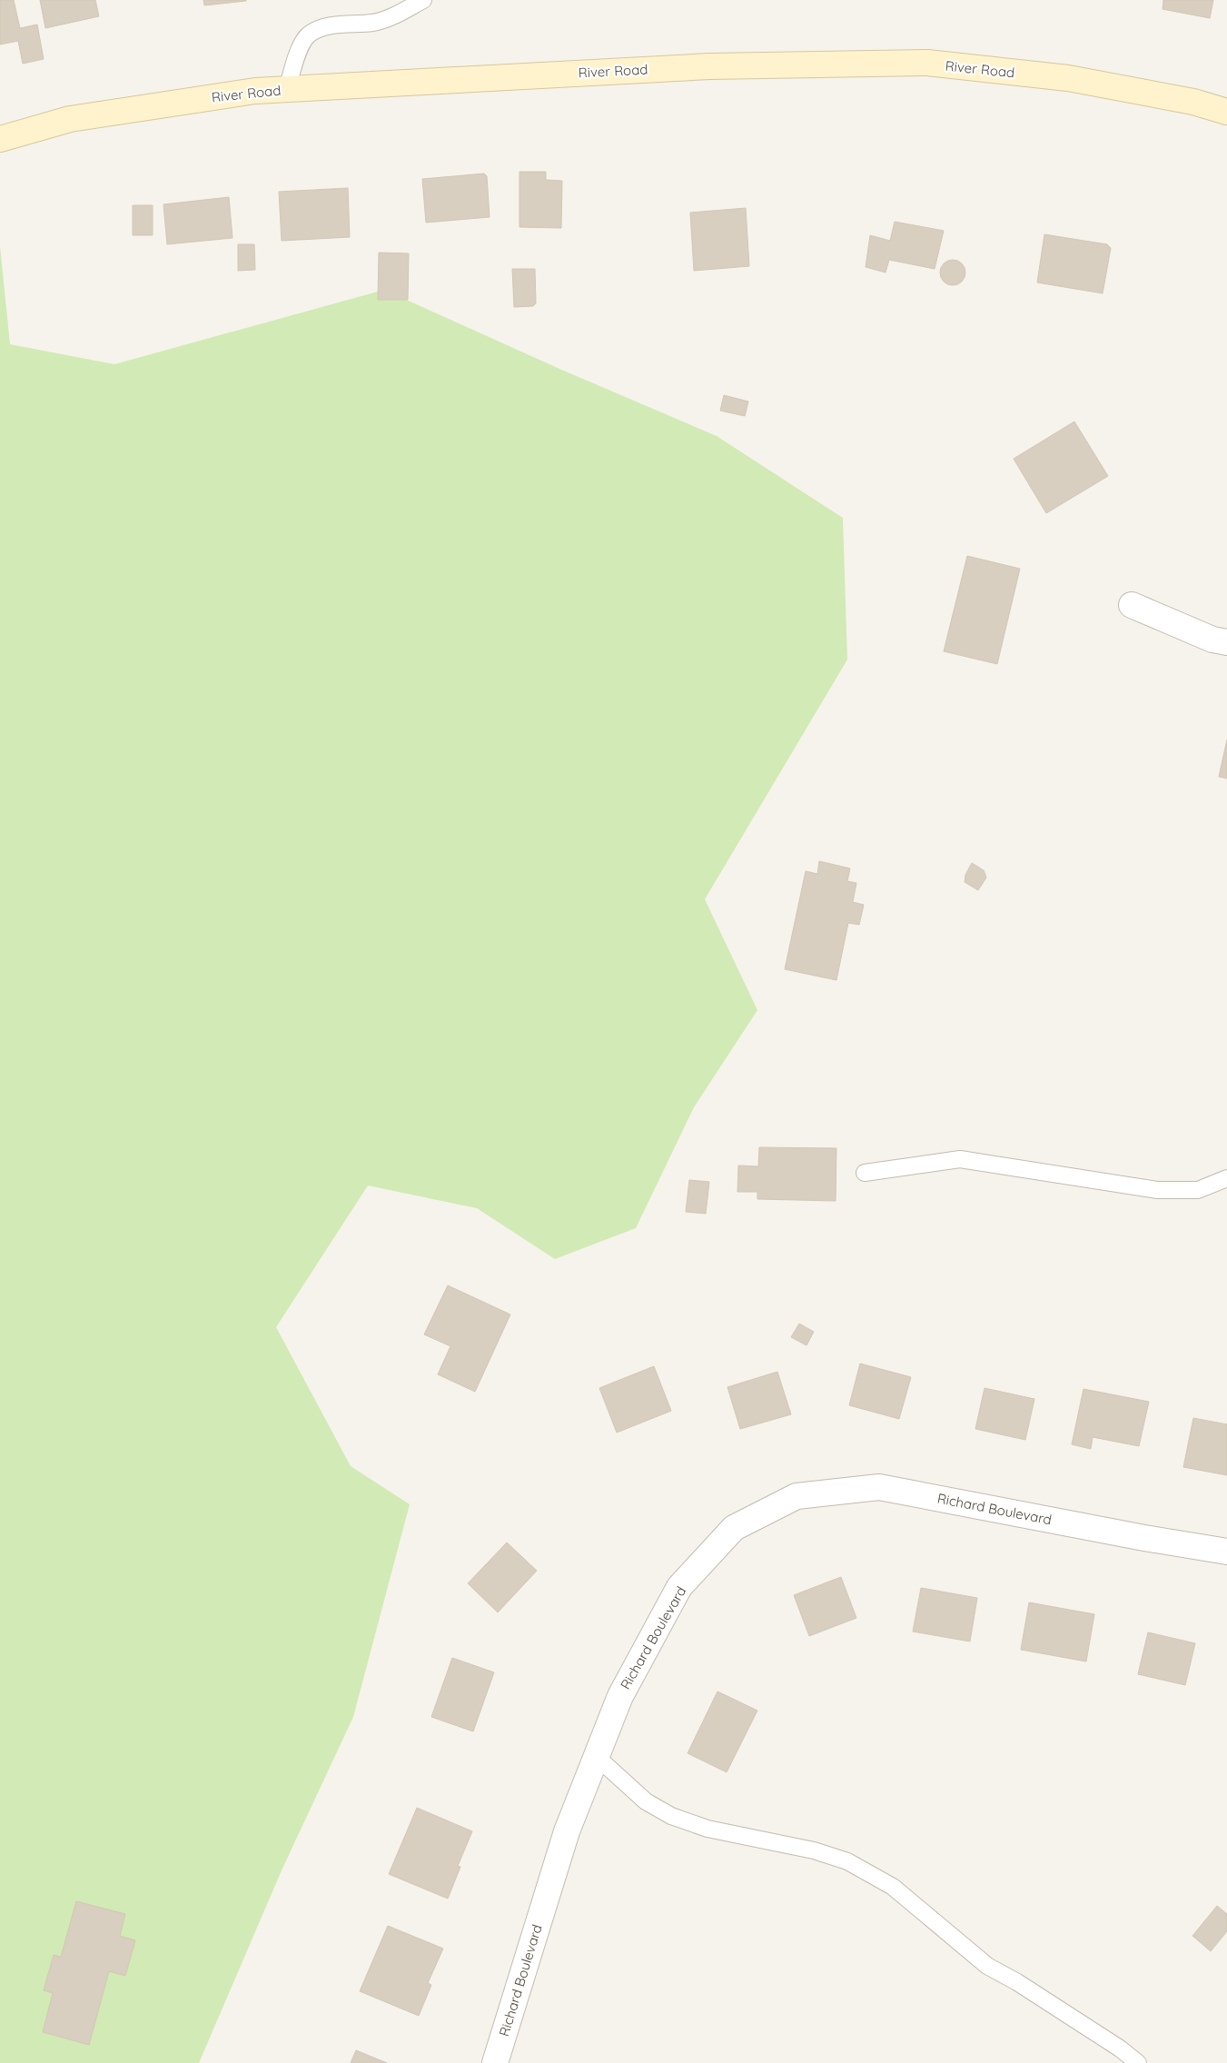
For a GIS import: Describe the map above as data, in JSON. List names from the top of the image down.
{
  "streets": {
    "main road": ["River Road"],
    "street": ["Richard Boulevard"]
  }
}
